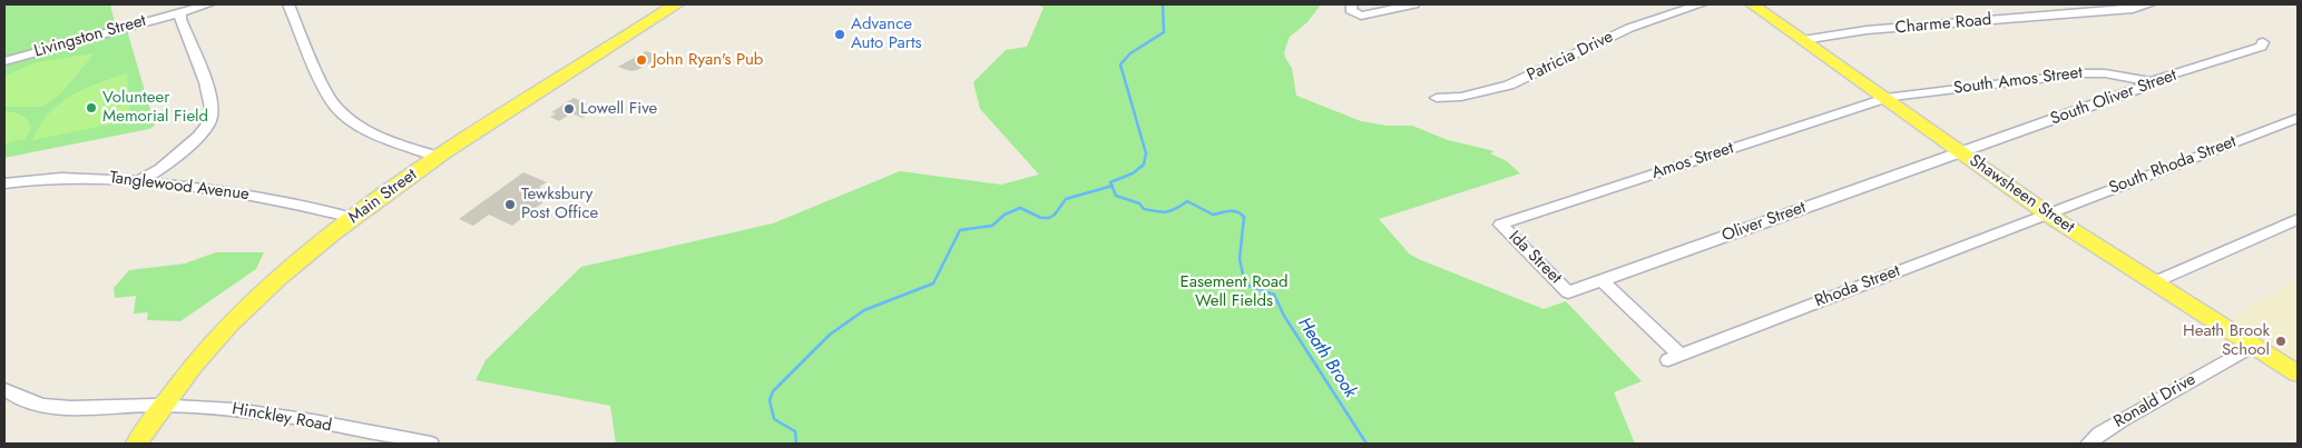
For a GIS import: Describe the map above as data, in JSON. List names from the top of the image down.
{
  "streets": {
    "main road": ["Shawsheen Street", "Main Street"],
    "street": [
      "Charme Road",
      "Livingston Street",
      "Patricia Drive",
      "South Amos Street",
      "South Oliver Street",
      "Amos Street",
      "South Rhoda Street",
      "Tanglewood Avenue",
      "Oliver Street",
      "Ida Street",
      "Rhoda Street",
      "Ronald Drive",
      "Hinckley Road"
    ]
  },
  "crossings": [
    ["Charme Road", "Shawsheen Street"],
    ["South Amos Street", "South Oliver Street"],
    ["South Amos Street", "Amos Street"],
    ["South Amos Street", "Shawsheen Street"],
    ["South Oliver Street", "Shawsheen Street"],
    ["South Oliver Street", "Oliver Street"],
    ["Amos Street", "Shawsheen Street"],
    ["Amos Street", "Ida Street"],
    ["South Rhoda Street", "Shawsheen Street"],
    ["South Rhoda Street", "Rhoda Street"],
    ["Tanglewood Avenue", "Main Street"],
    ["Shawsheen Street", "Oliver Street"],
    ["Shawsheen Street", "Rhoda Street"],
    ["Shawsheen Street", "Ronald Drive"],
    ["Main Street", "Hinckley Road"],
    ["Oliver Street", "Ida Street"],
    ["Oliver Street", "Rhoda Street"]
  ],
  "water": ["Heath Brook"],
  "parks": ["Easement Road Well Fields"],
  "places": [
    "Advance Auto Parts",
    "John Ryan's Pub",
    "Volunteer Memorial Field",
    "Lowell Five",
    "Tewksbury Post Office",
    "Heath Brook School"
  ]
}
